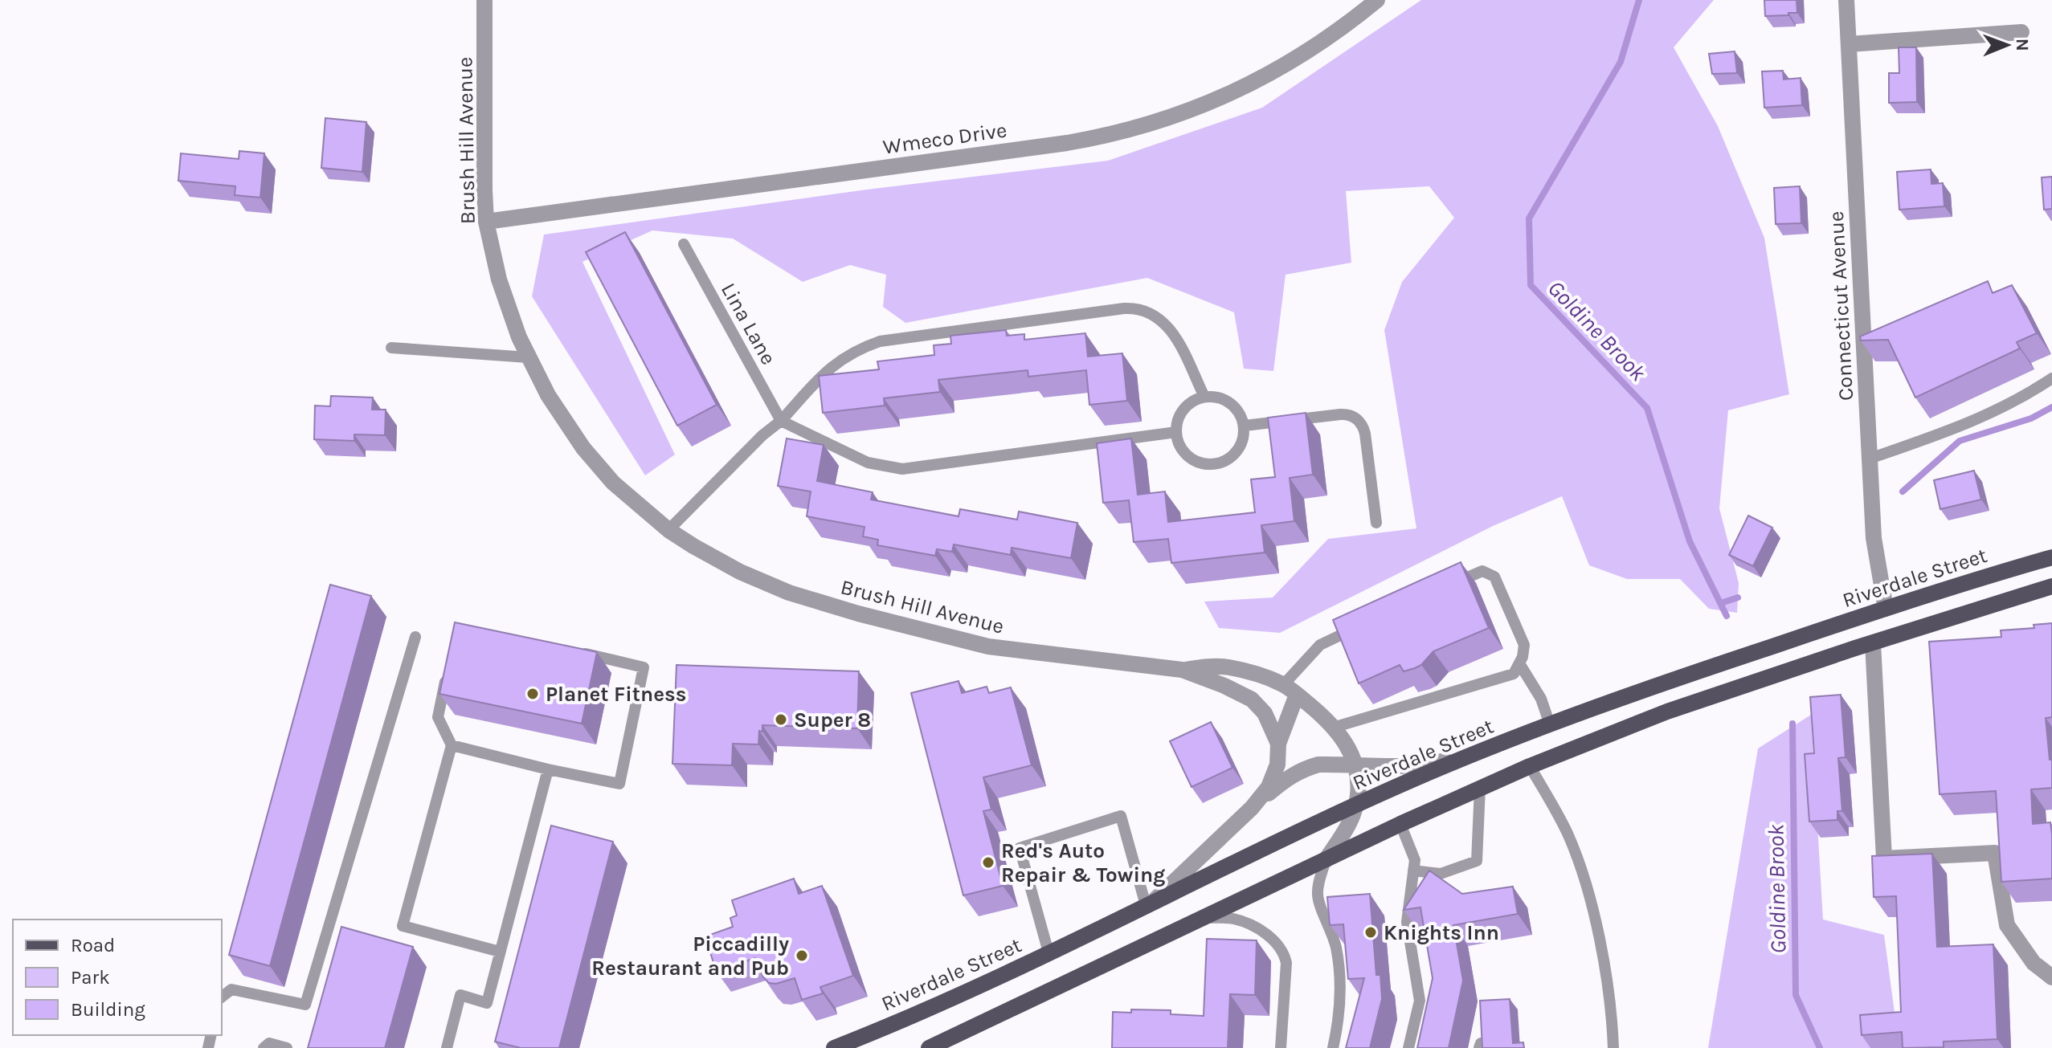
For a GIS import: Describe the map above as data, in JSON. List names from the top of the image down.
{
  "streets": {
    "main road": ["Riverdale Street"],
    "street": ["Wmeco Drive", "Brush Hill Avenue", "Connecticut Avenue"],
    "lane": ["Lina Lane"]
  },
  "crossings": [
    ["Wmeco Drive", "Brush Hill Avenue"],
    ["Brush Hill Avenue", "Riverdale Street"],
    ["Connecticut Avenue", "Riverdale Street"]
  ],
  "water": ["Goldine Brook"],
  "places": [
    "Planet Fitness",
    "Super 8",
    "Red's Auto Repair & Towing",
    "Knights Inn",
    "Piccadilly Restaurant and Pub"
  ],
  "legend": ["Road", "Park", "Building"],
  "north": "right"
}
